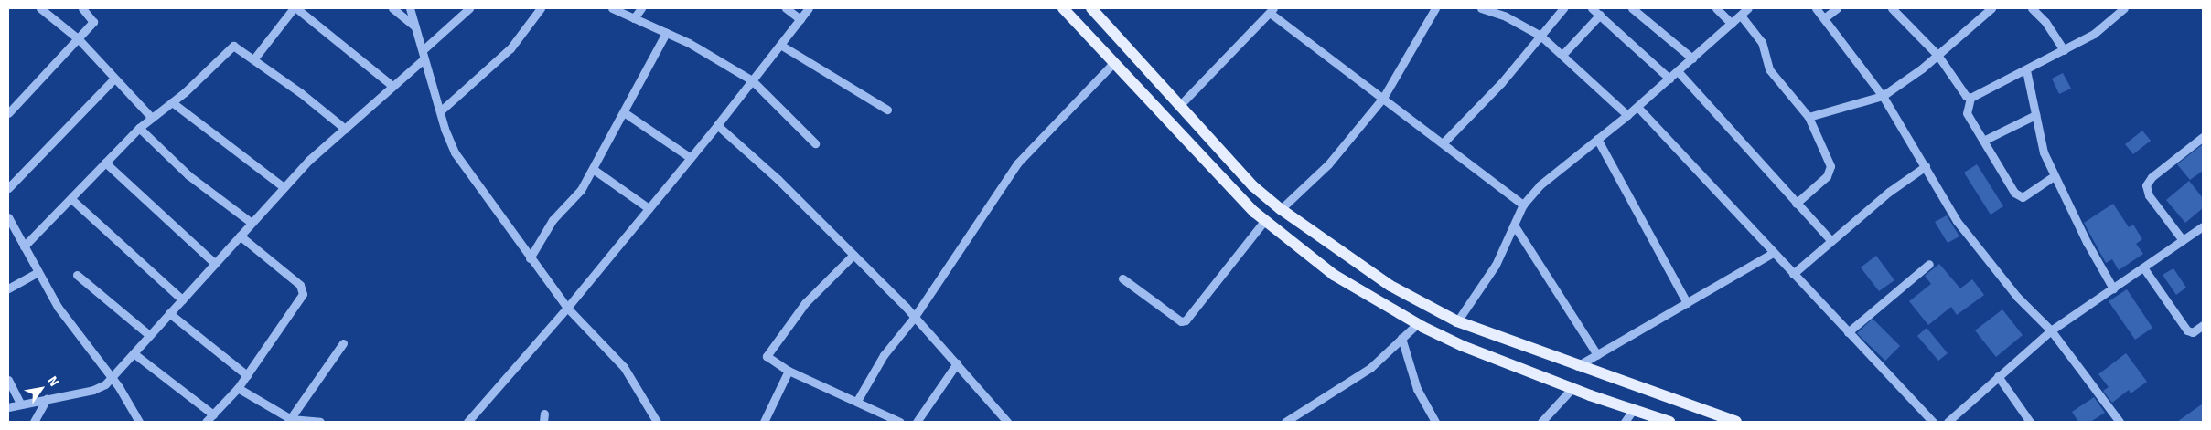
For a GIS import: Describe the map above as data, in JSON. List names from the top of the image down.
{
  "north": "top right"
}
